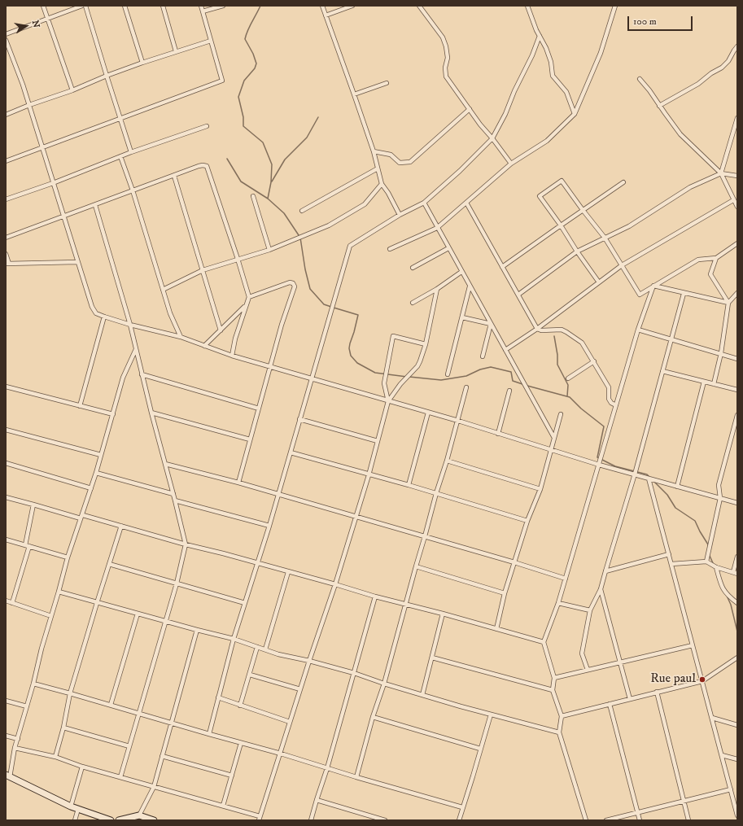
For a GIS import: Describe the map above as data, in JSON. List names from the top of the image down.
{
  "places": ["Rue paul"],
  "scale_bar": "100 m",
  "north": "right"
}
